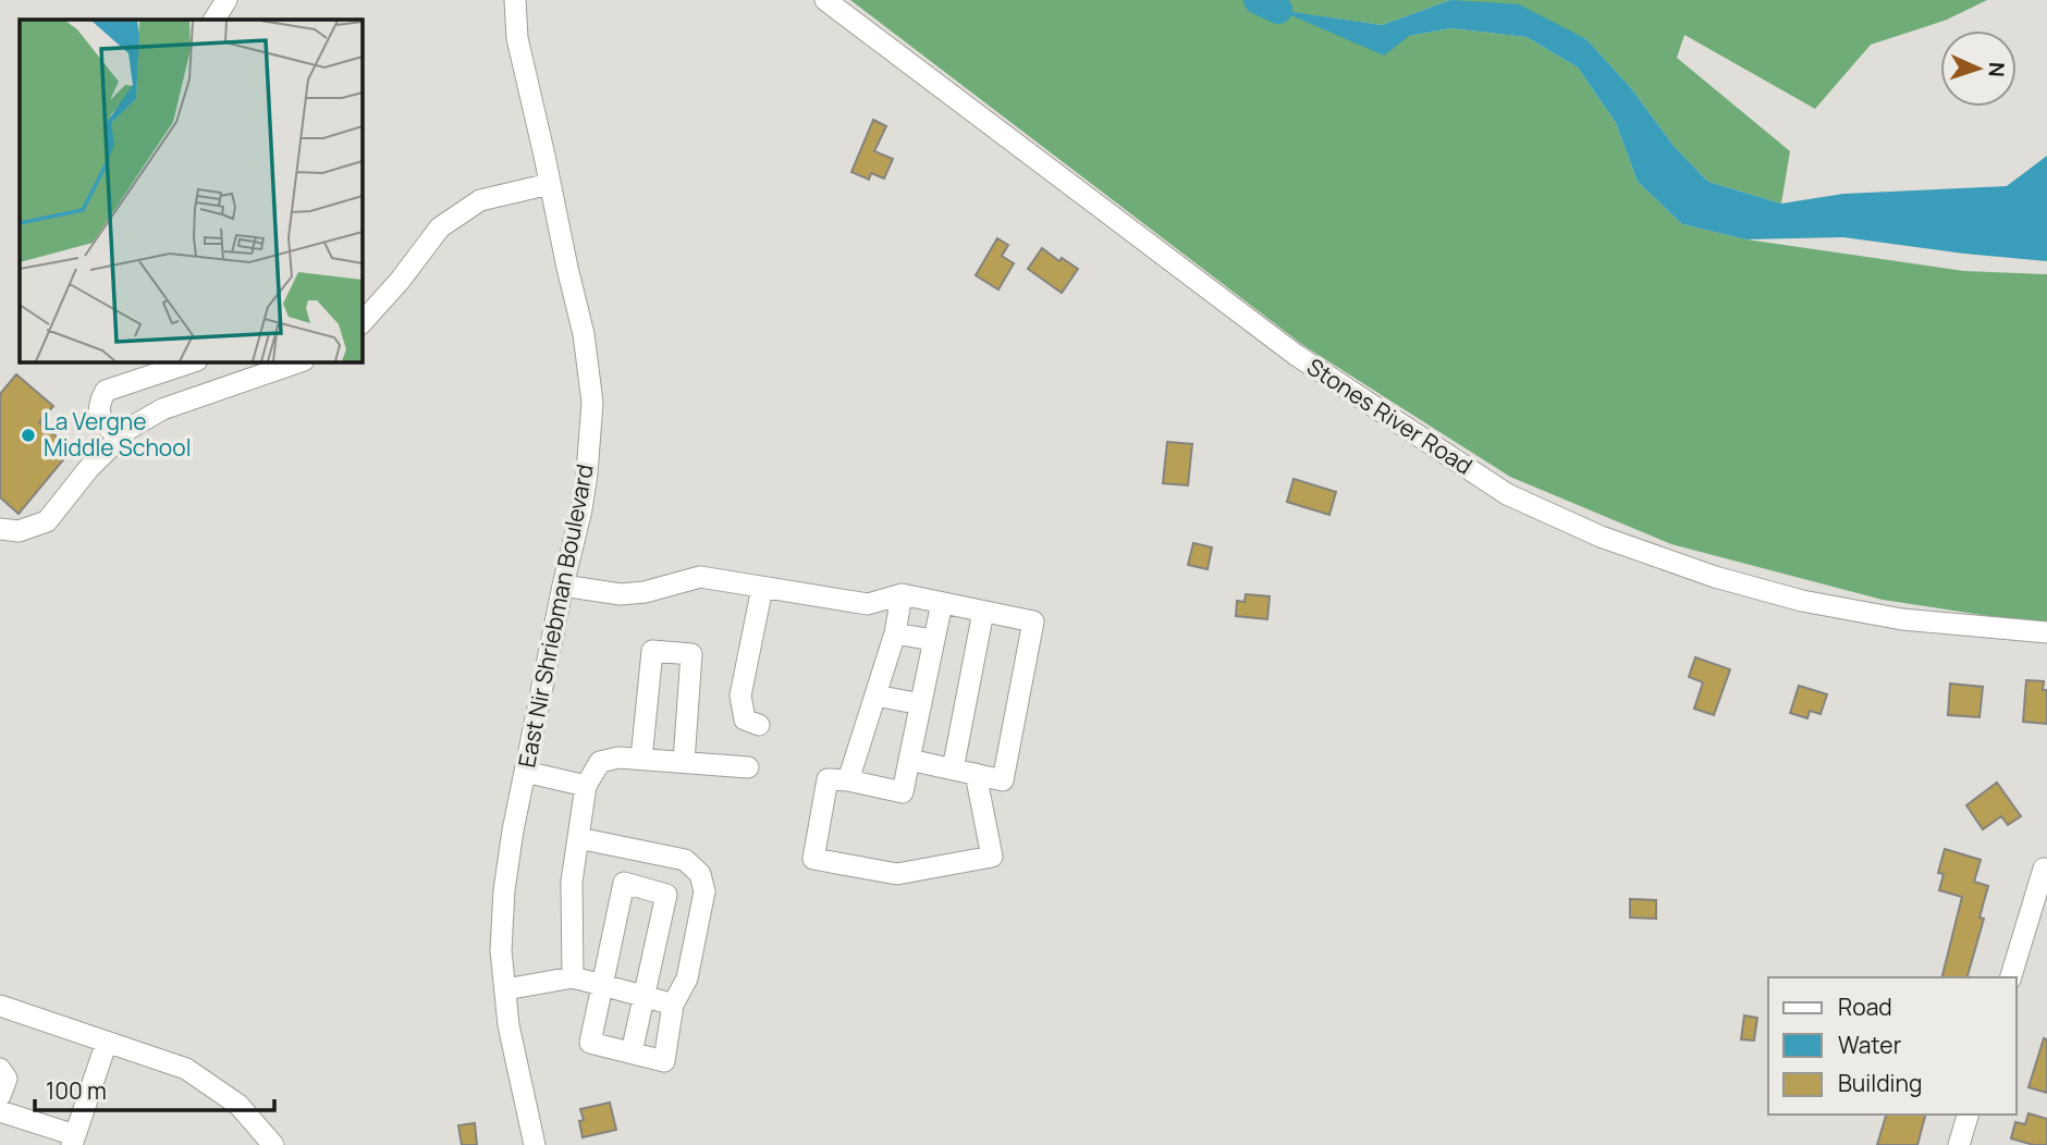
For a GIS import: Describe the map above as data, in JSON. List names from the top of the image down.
{
  "streets": {
    "street": ["Stones River Road", "East Nir Shriebman Boulevard"]
  },
  "places": ["La Vergne Middle School"],
  "legend": ["Road", "Water", "Building"],
  "scale_bar": "100 m",
  "north": "right"
}
